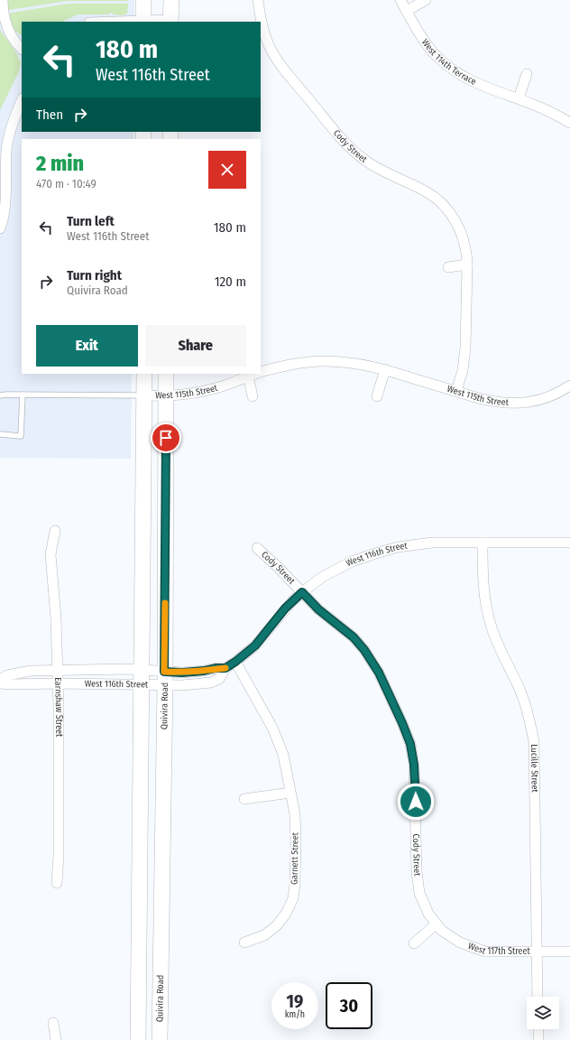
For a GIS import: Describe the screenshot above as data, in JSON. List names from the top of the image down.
{
  "streets": {
    "main road": ["Quivira Road"],
    "street": [
      "West 114th Terrace",
      "Cody Street",
      "West 115th Street",
      "West 116th Street",
      "Earnshaw Street",
      "Lucille Street",
      "Garnett Street",
      "West 117th Street"
    ]
  },
  "crossings": [
    ["Cody Street", "West 115th Street"],
    ["Cody Street", "West 116th Street"],
    ["Cody Street", "West 117th Street"],
    ["West 115th Street", "Quivira Road"],
    ["West 116th Street", "Earnshaw Street"],
    ["West 116th Street", "Quivira Road"],
    ["West 116th Street", "Lucille Street"],
    ["West 116th Street", "Garnett Street"],
    ["Lucille Street", "West 117th Street"]
  ],
  "page": {
    "turn": ["180 m", "West 116th Street"],
    "then": "Then",
    "heading": ["2 min", "470 m · 10:49"],
    "list": [
      {
        "name": "Turn left",
        "note": "West 116th Street",
        "value": "180 m"
      },
      {
        "name": "Turn right",
        "note": "Quivira Road",
        "value": "120 m"
      }
    ],
    "buttons": ["Exit", "Share"],
    "speed": "19 km/h",
    "limit": "30"
  }
}
